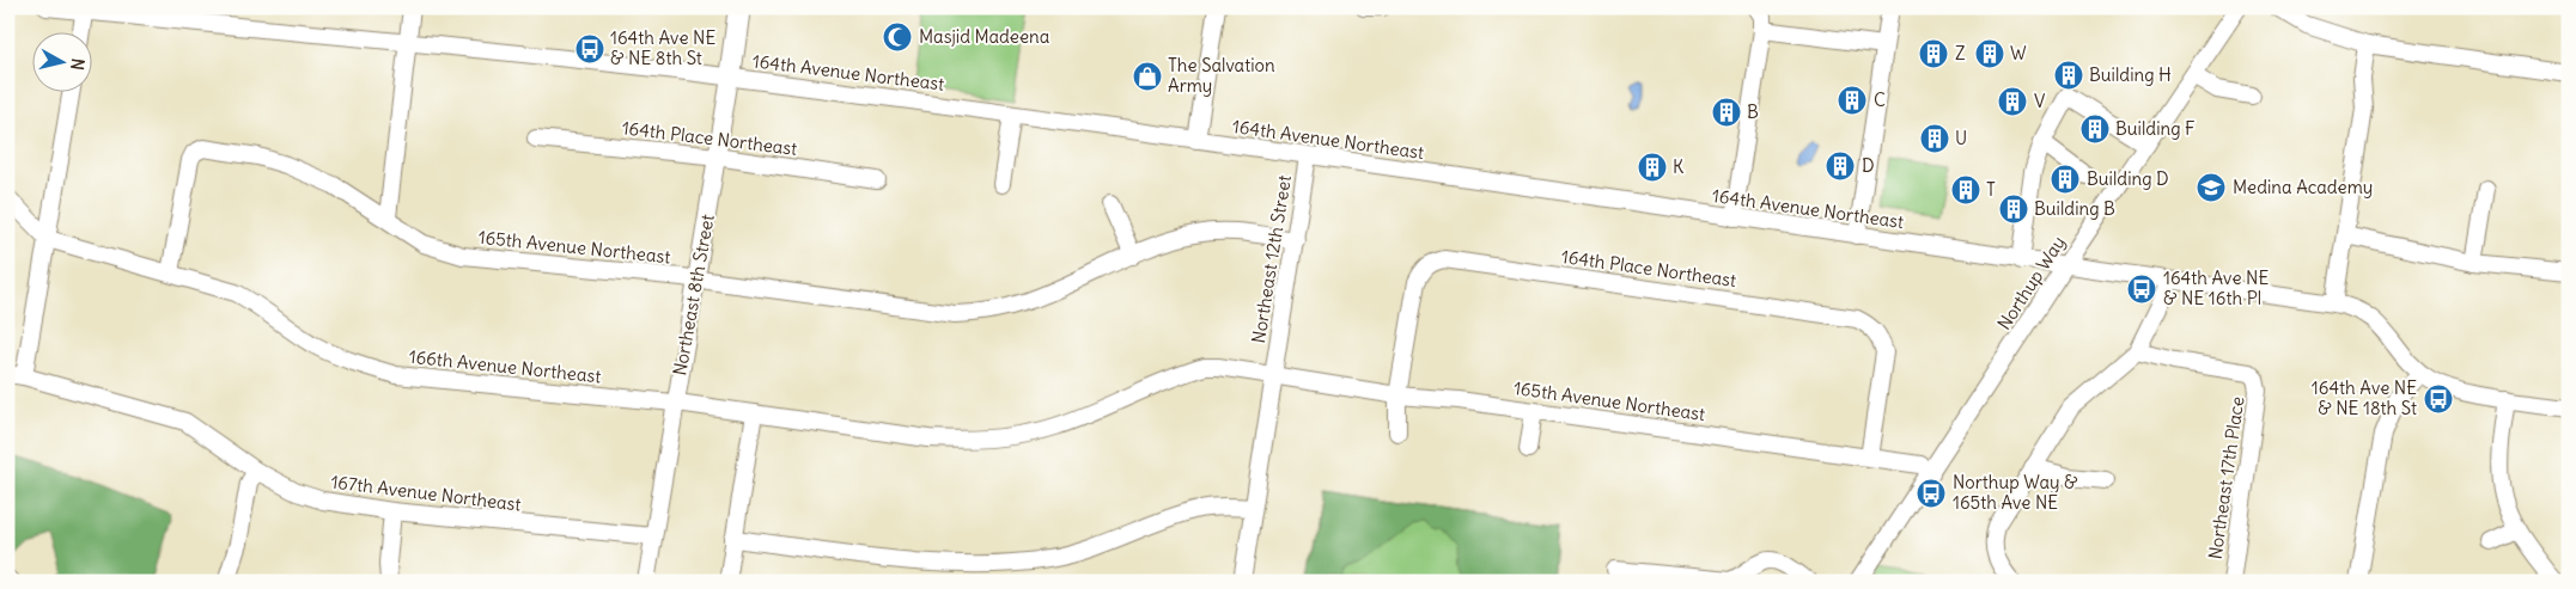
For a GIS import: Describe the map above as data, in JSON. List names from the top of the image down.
{
  "streets": {
    "main road": ["Northeast 8th Street"],
    "street": [
      "164th Avenue Northeast",
      "164th Place Northeast",
      "165th Avenue Northeast",
      "Northeast 12th Street",
      "Northup Way",
      "166th Avenue Northeast",
      "Northeast 17th Place",
      "167th Avenue Northeast"
    ]
  },
  "crossings": [
    ["164th Avenue Northeast", "Northeast 12th Street"],
    ["164th Avenue Northeast", "Northup Way"],
    ["164th Avenue Northeast", "Northeast 8th Street"],
    ["164th Place Northeast", "165th Avenue Northeast"],
    ["164th Place Northeast", "Northeast 8th Street"],
    ["165th Avenue Northeast", "Northeast 12th Street"],
    ["165th Avenue Northeast", "Northup Way"],
    ["165th Avenue Northeast", "Northeast 8th Street"],
    ["165th Avenue Northeast", "166th Avenue Northeast"],
    ["Northeast 12th Street", "166th Avenue Northeast"],
    ["Northeast 8th Street", "166th Avenue Northeast"],
    ["Northeast 8th Street", "167th Avenue Northeast"]
  ],
  "places": {
    "mosque": ["Masjid Madeena"],
    "bus stop": [
      "164th Ave NE & NE 8th St",
      "164th Ave NE & NE 16th Pl",
      "164th Ave NE & NE 18th St",
      "Northup Way & 165th Ave NE"
    ],
    "building": [
      "Z",
      "W",
      "Building H",
      "C",
      "V",
      "B",
      "Building F",
      "U",
      "D",
      "K",
      "Building D",
      "T",
      "Building B"
    ],
    "shop": ["The Salvation Army"],
    "school or university": ["Medina Academy"]
  },
  "north": "right"
}
